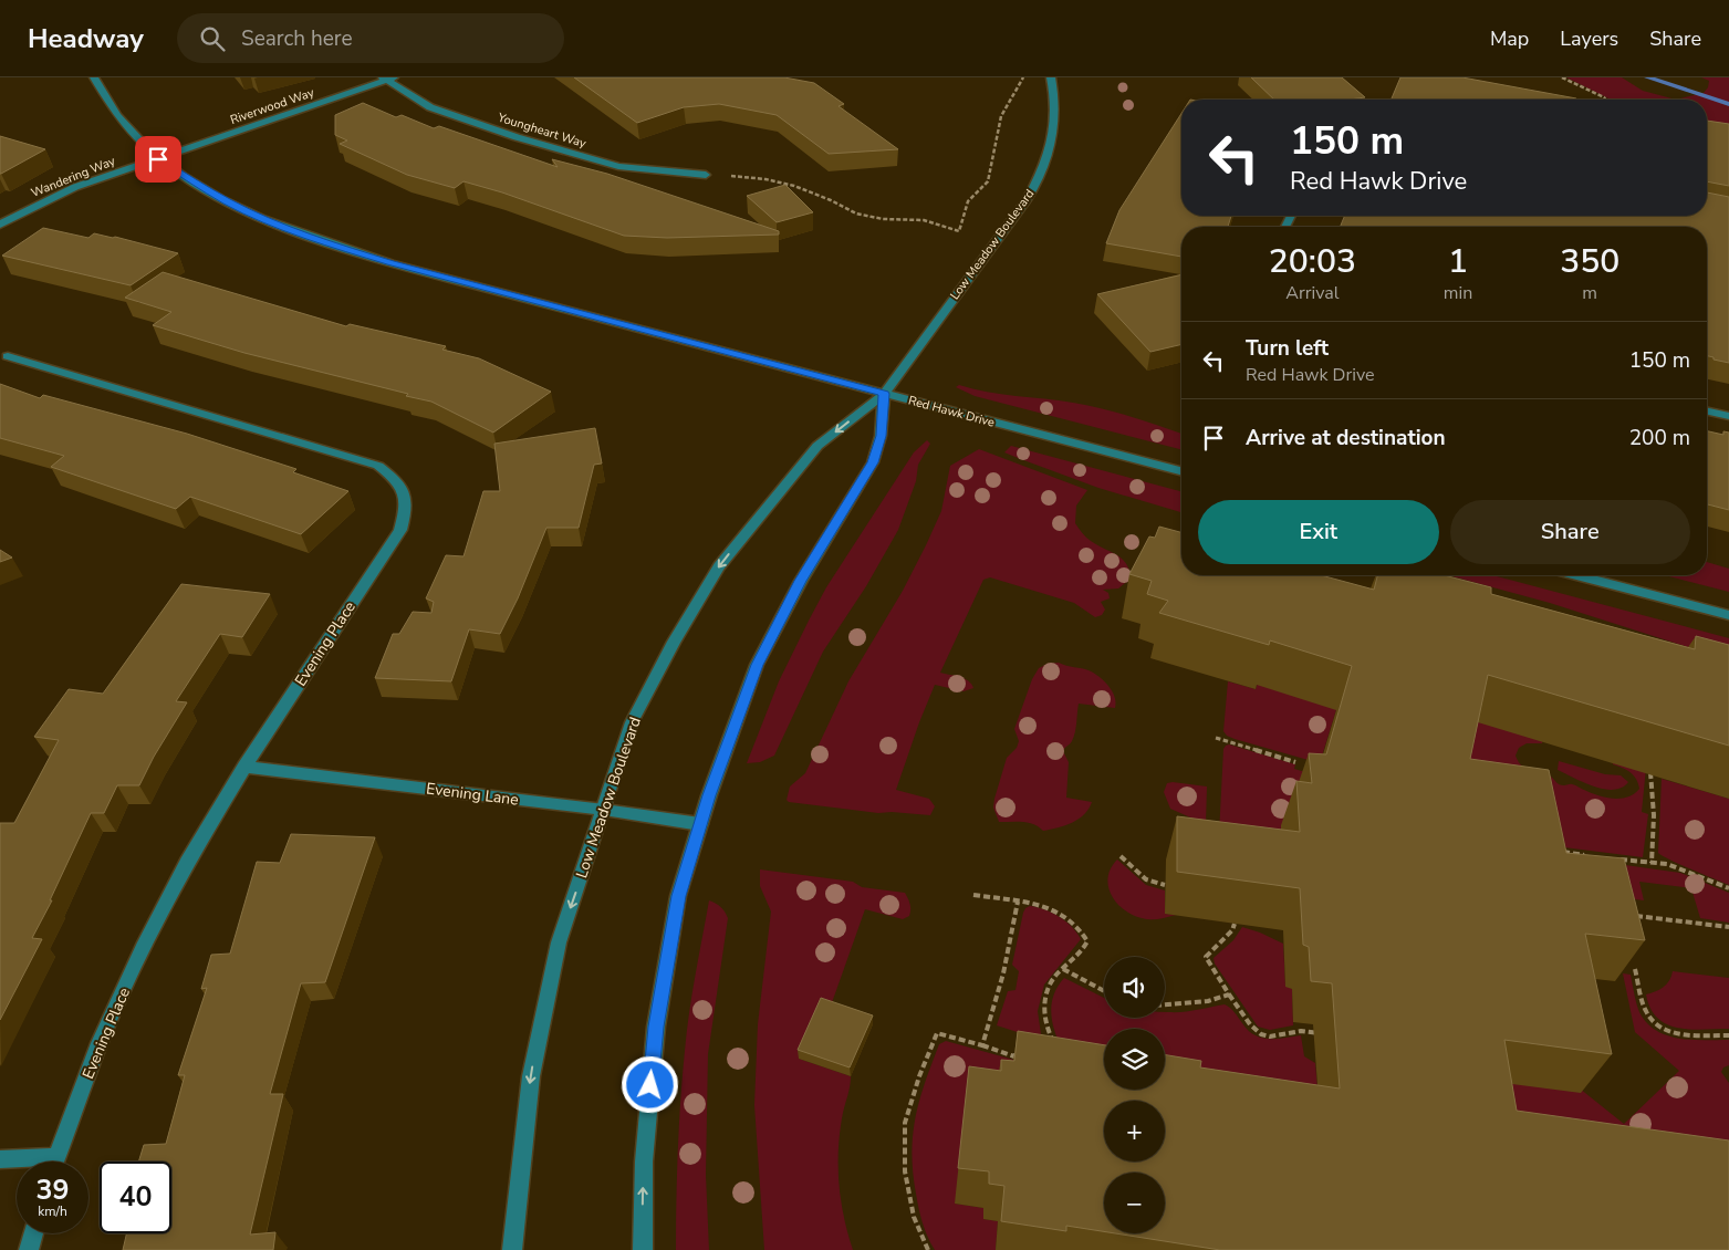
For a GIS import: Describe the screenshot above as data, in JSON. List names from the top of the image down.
{
  "streets": {
    "street": [
      "Riverwood Way",
      "Youngheart Way",
      "Wandering Way",
      "Low Meadow Boulevard",
      "Red Hawk Drive",
      "Evening Place",
      "Evening Lane"
    ]
  },
  "crossings": [
    ["Riverwood Way", "Youngheart Way"],
    ["Riverwood Way", "Wandering Way"],
    ["Riverwood Way", "Red Hawk Drive"],
    ["Wandering Way", "Red Hawk Drive"],
    ["Low Meadow Boulevard", "Red Hawk Drive"],
    ["Low Meadow Boulevard", "Evening Lane"],
    ["Evening Place", "Evening Lane"]
  ],
  "page": {
    "header": "Headway",
    "search": "Search here",
    "nav": ["Map", "Layers", "Share"],
    "turn": ["150 m", "Red Hawk Drive"],
    "eta": [
      "20:03",
      "Arrival",
      "1",
      "min",
      "350",
      "m"
    ],
    "list": [
      {
        "name": "Turn left",
        "note": "Red Hawk Drive",
        "value": "150 m"
      },
      {
        "name": "Arrive at destination",
        "value": "200 m"
      }
    ],
    "buttons": ["Exit", "Share"],
    "map_buttons": ["+", "−"],
    "speed": "39 km/h",
    "limit": "40"
  }
}
